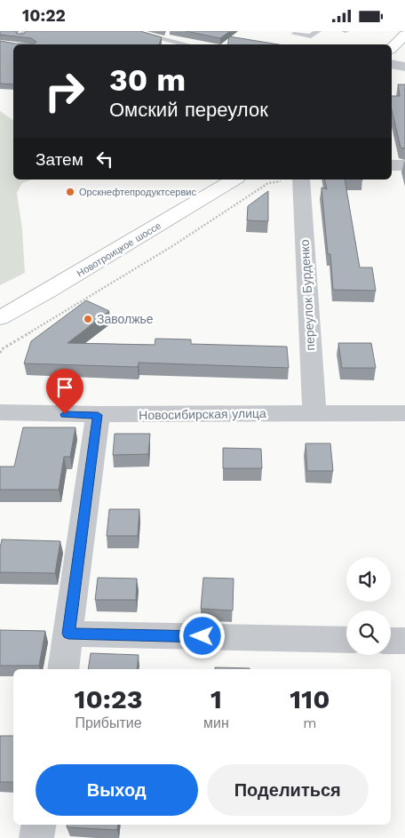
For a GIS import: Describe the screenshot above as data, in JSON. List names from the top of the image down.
{
  "streets": {
    "main road": ["Новотроицкое шоссе"],
    "street": ["переулок Бурденко", "Новосибирская улица"]
  },
  "crossings": [
    ["переулок Бурденко", "Новосибирская улица"]
  ],
  "places": ["Орскнефтепродуктсервис", "Заволжье"],
  "page": {
    "status": "10:22",
    "turn": ["30 m", "Омский переулок"],
    "then": "Затем",
    "eta": [
      "10:23",
      "Прибытие",
      "1",
      "мин",
      "110",
      "m"
    ],
    "buttons": ["Выход", "Поделиться"]
  }
}
